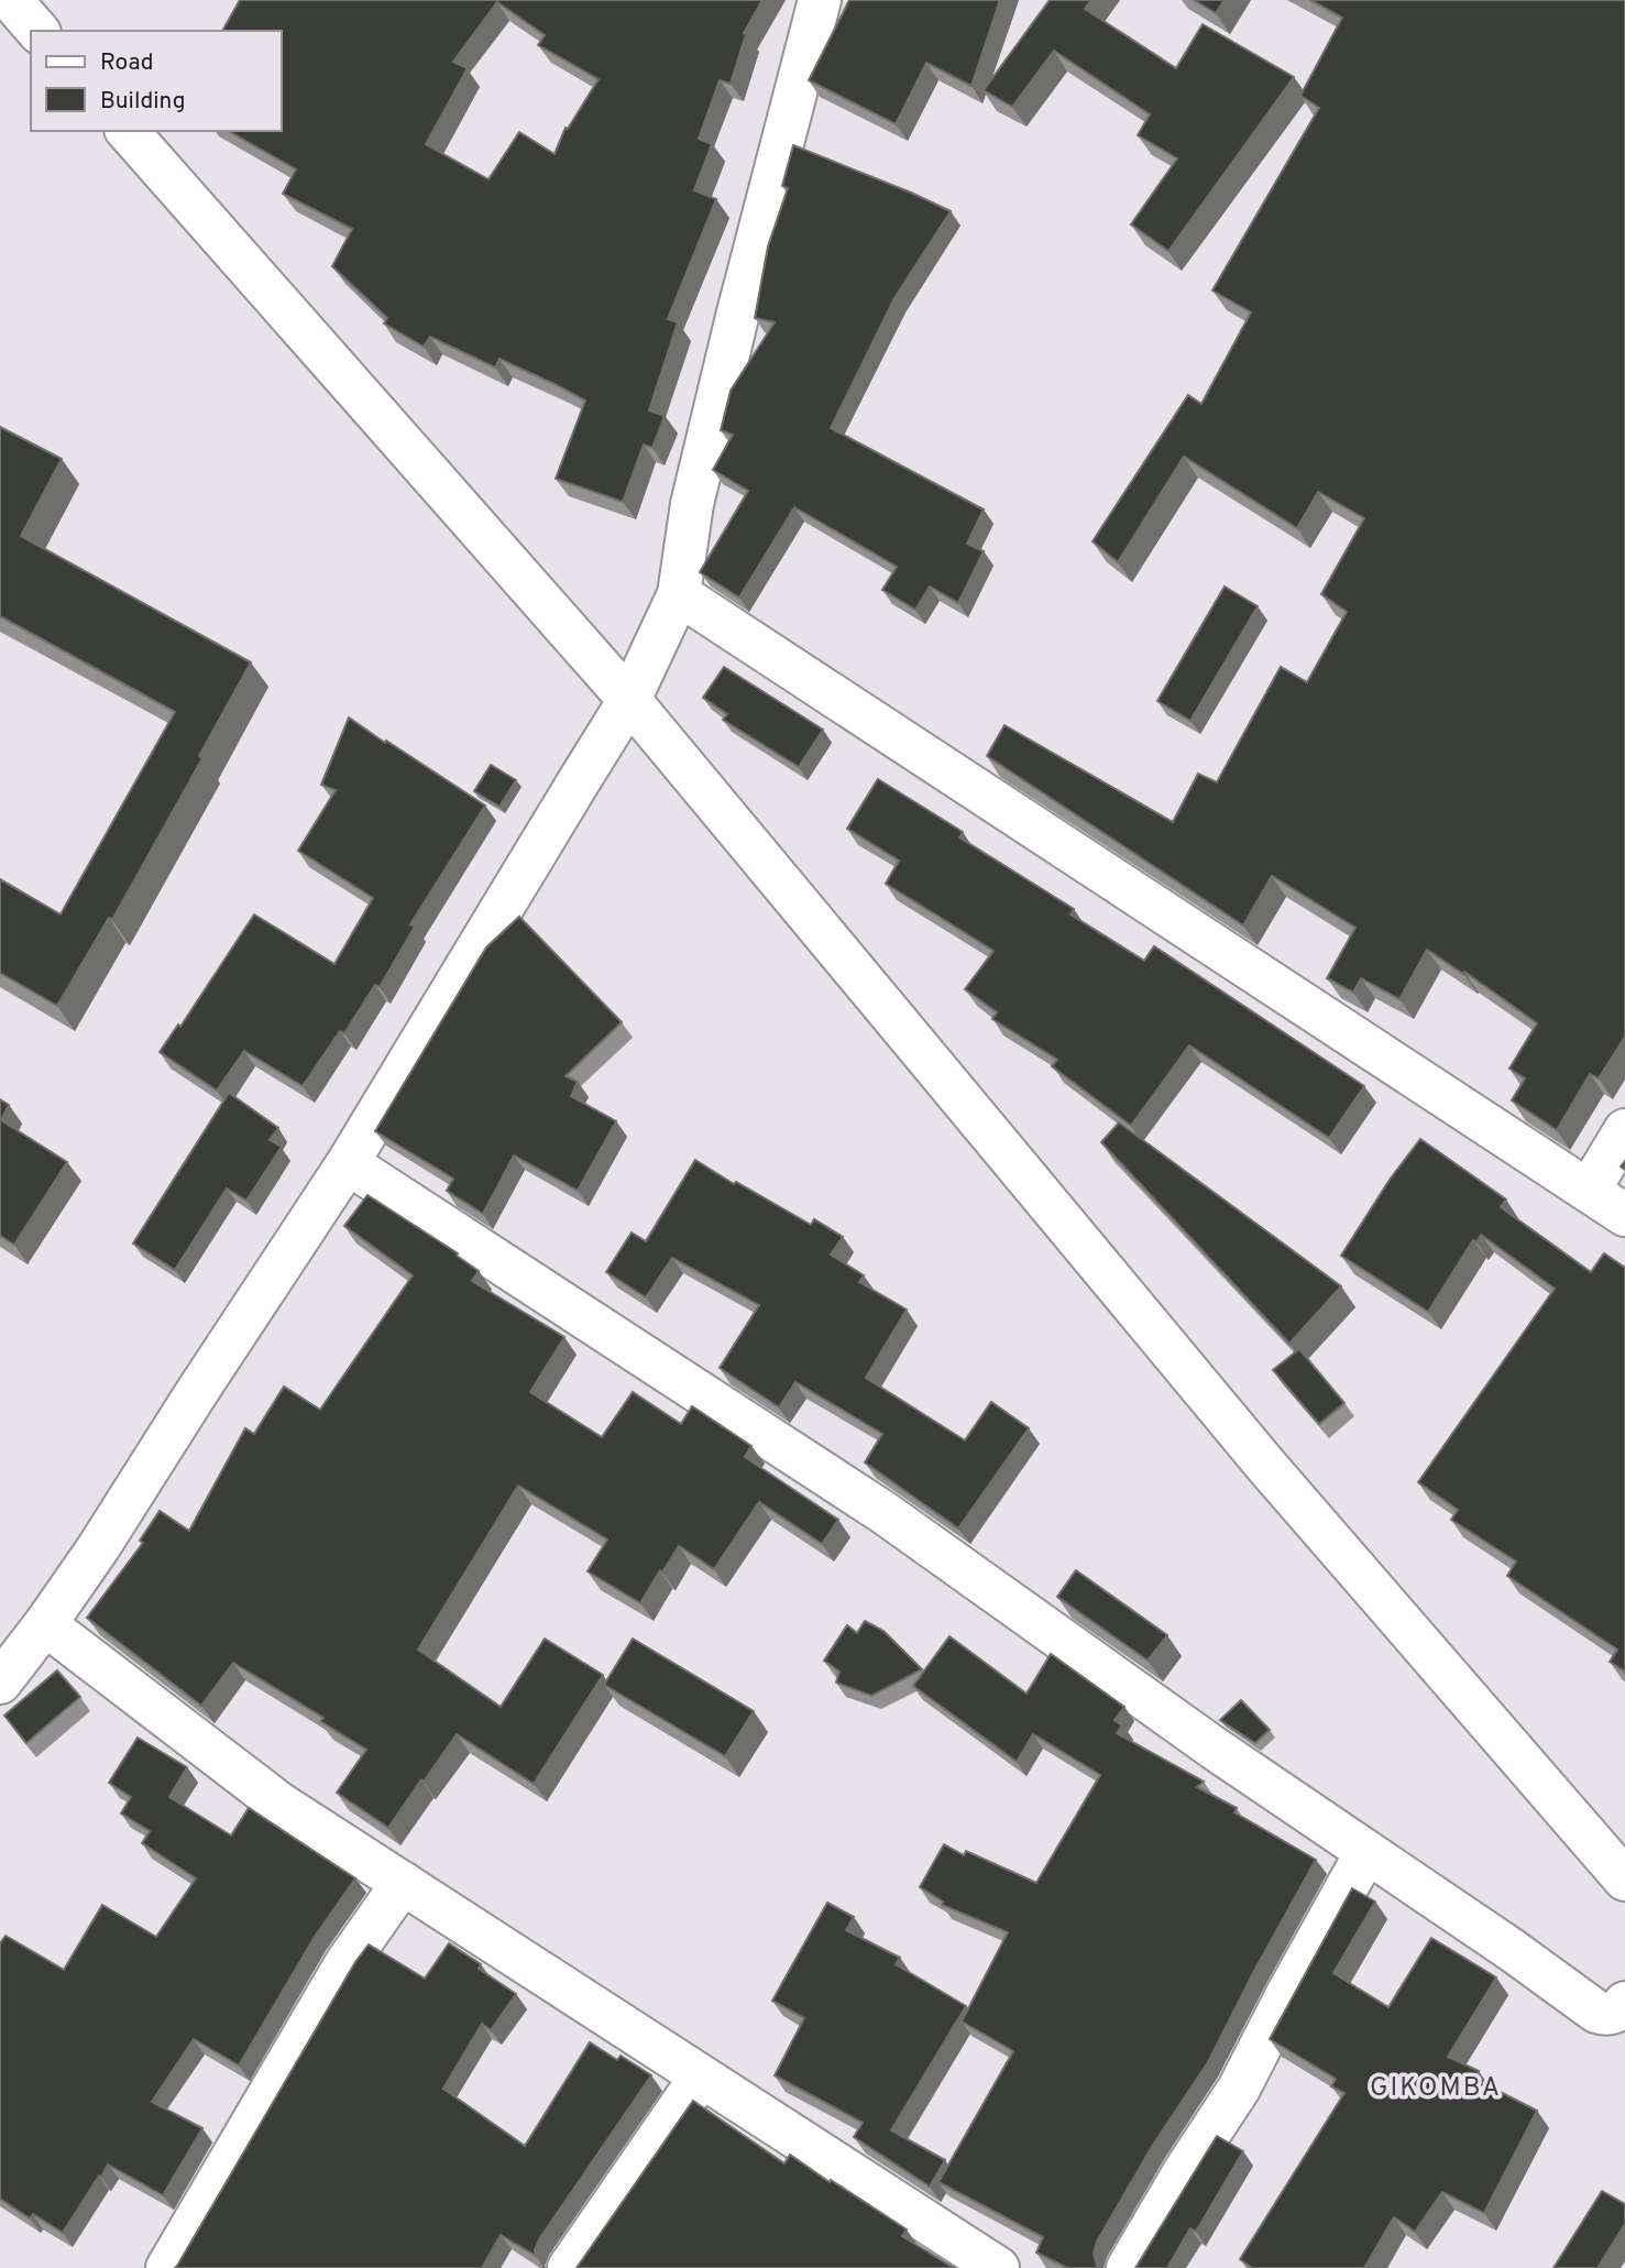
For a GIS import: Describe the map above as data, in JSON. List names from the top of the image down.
{
  "districts": ["GIKOMBA"],
  "legend": ["Road", "Building"]
}
